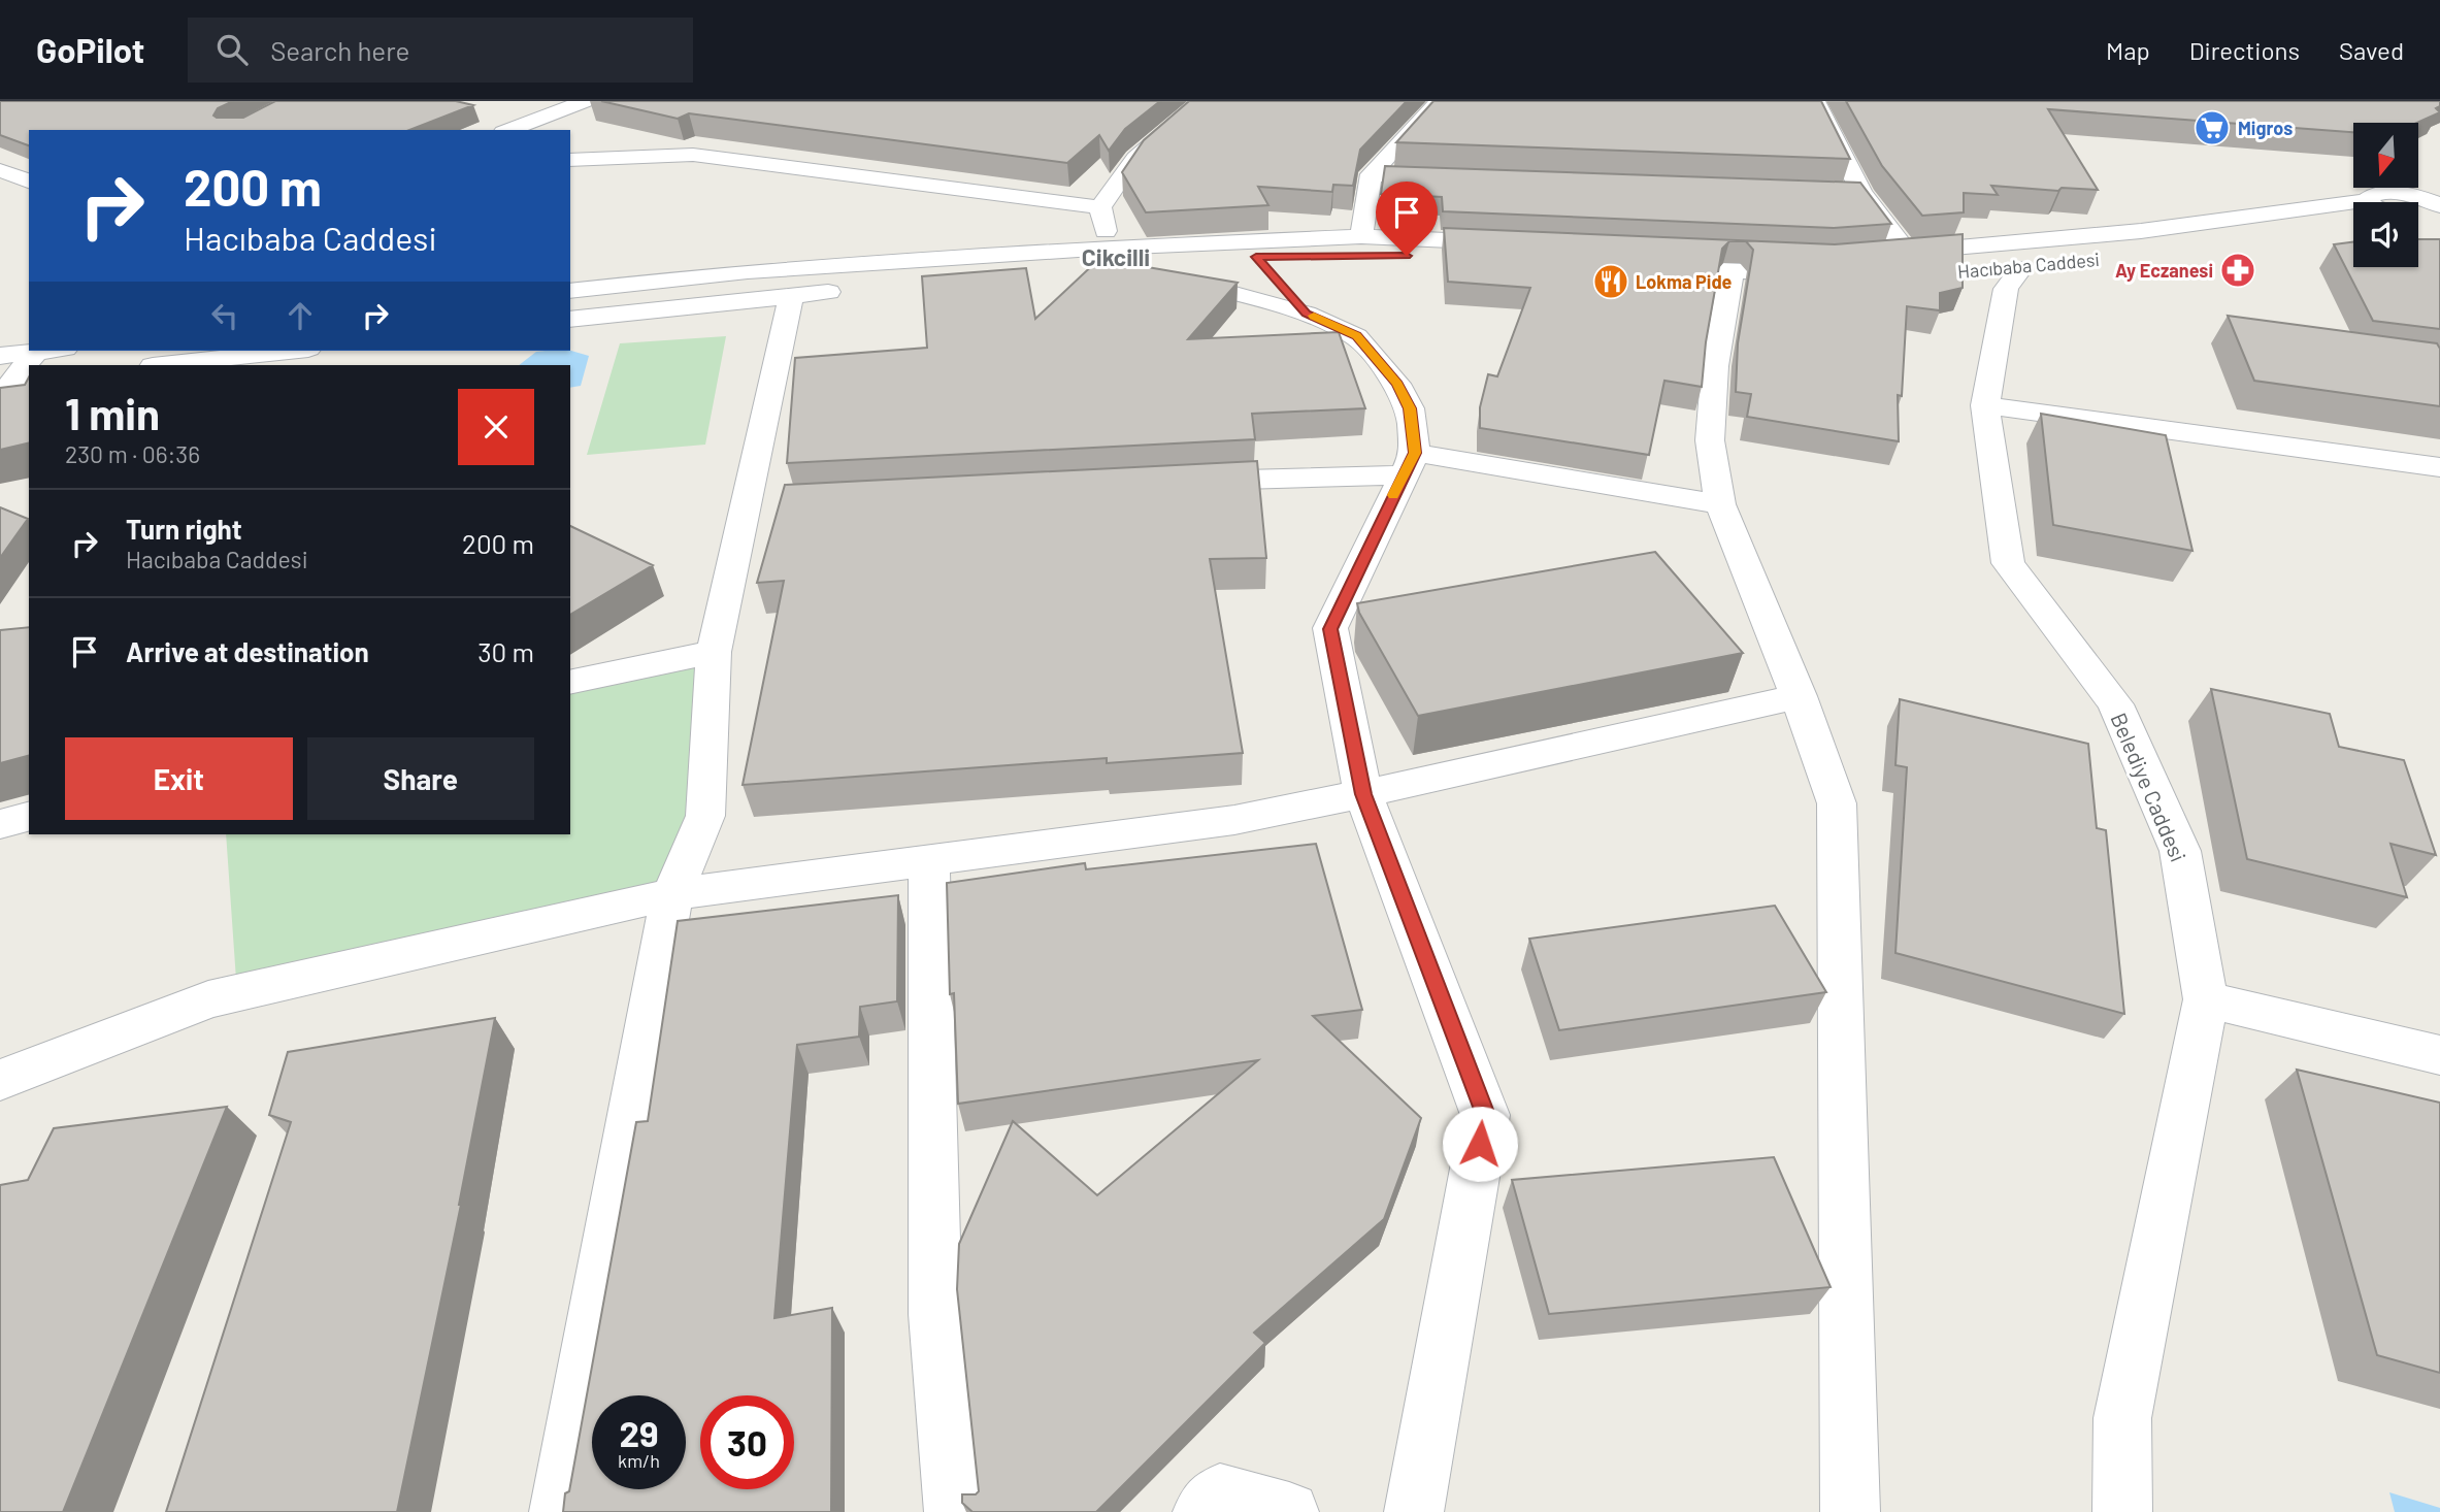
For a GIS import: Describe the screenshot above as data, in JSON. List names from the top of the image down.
{
  "streets": {
    "street": ["Hacıbaba Caddesi", "Belediye Caddesi"]
  },
  "districts": ["Cikcilli"],
  "places": {
    "supermarket": ["Migros"],
    "pharmacy": ["Ay Eczanesi"],
    "restaurant": ["Lokma Pide"]
  },
  "north": "bottom",
  "page": {
    "header": "GoPilot",
    "search": "Search here",
    "nav": ["Map", "Directions", "Saved"],
    "turn": ["200 m", "Hacıbaba Caddesi"],
    "heading": ["1 min", "230 m · 06:36"],
    "list": [
      {
        "name": "Turn right",
        "note": "Hacıbaba Caddesi",
        "value": "200 m"
      },
      {
        "name": "Arrive at destination",
        "value": "30 m"
      }
    ],
    "buttons": ["Exit", "Share"],
    "speed": "29 km/h",
    "limit": "30"
  }
}
